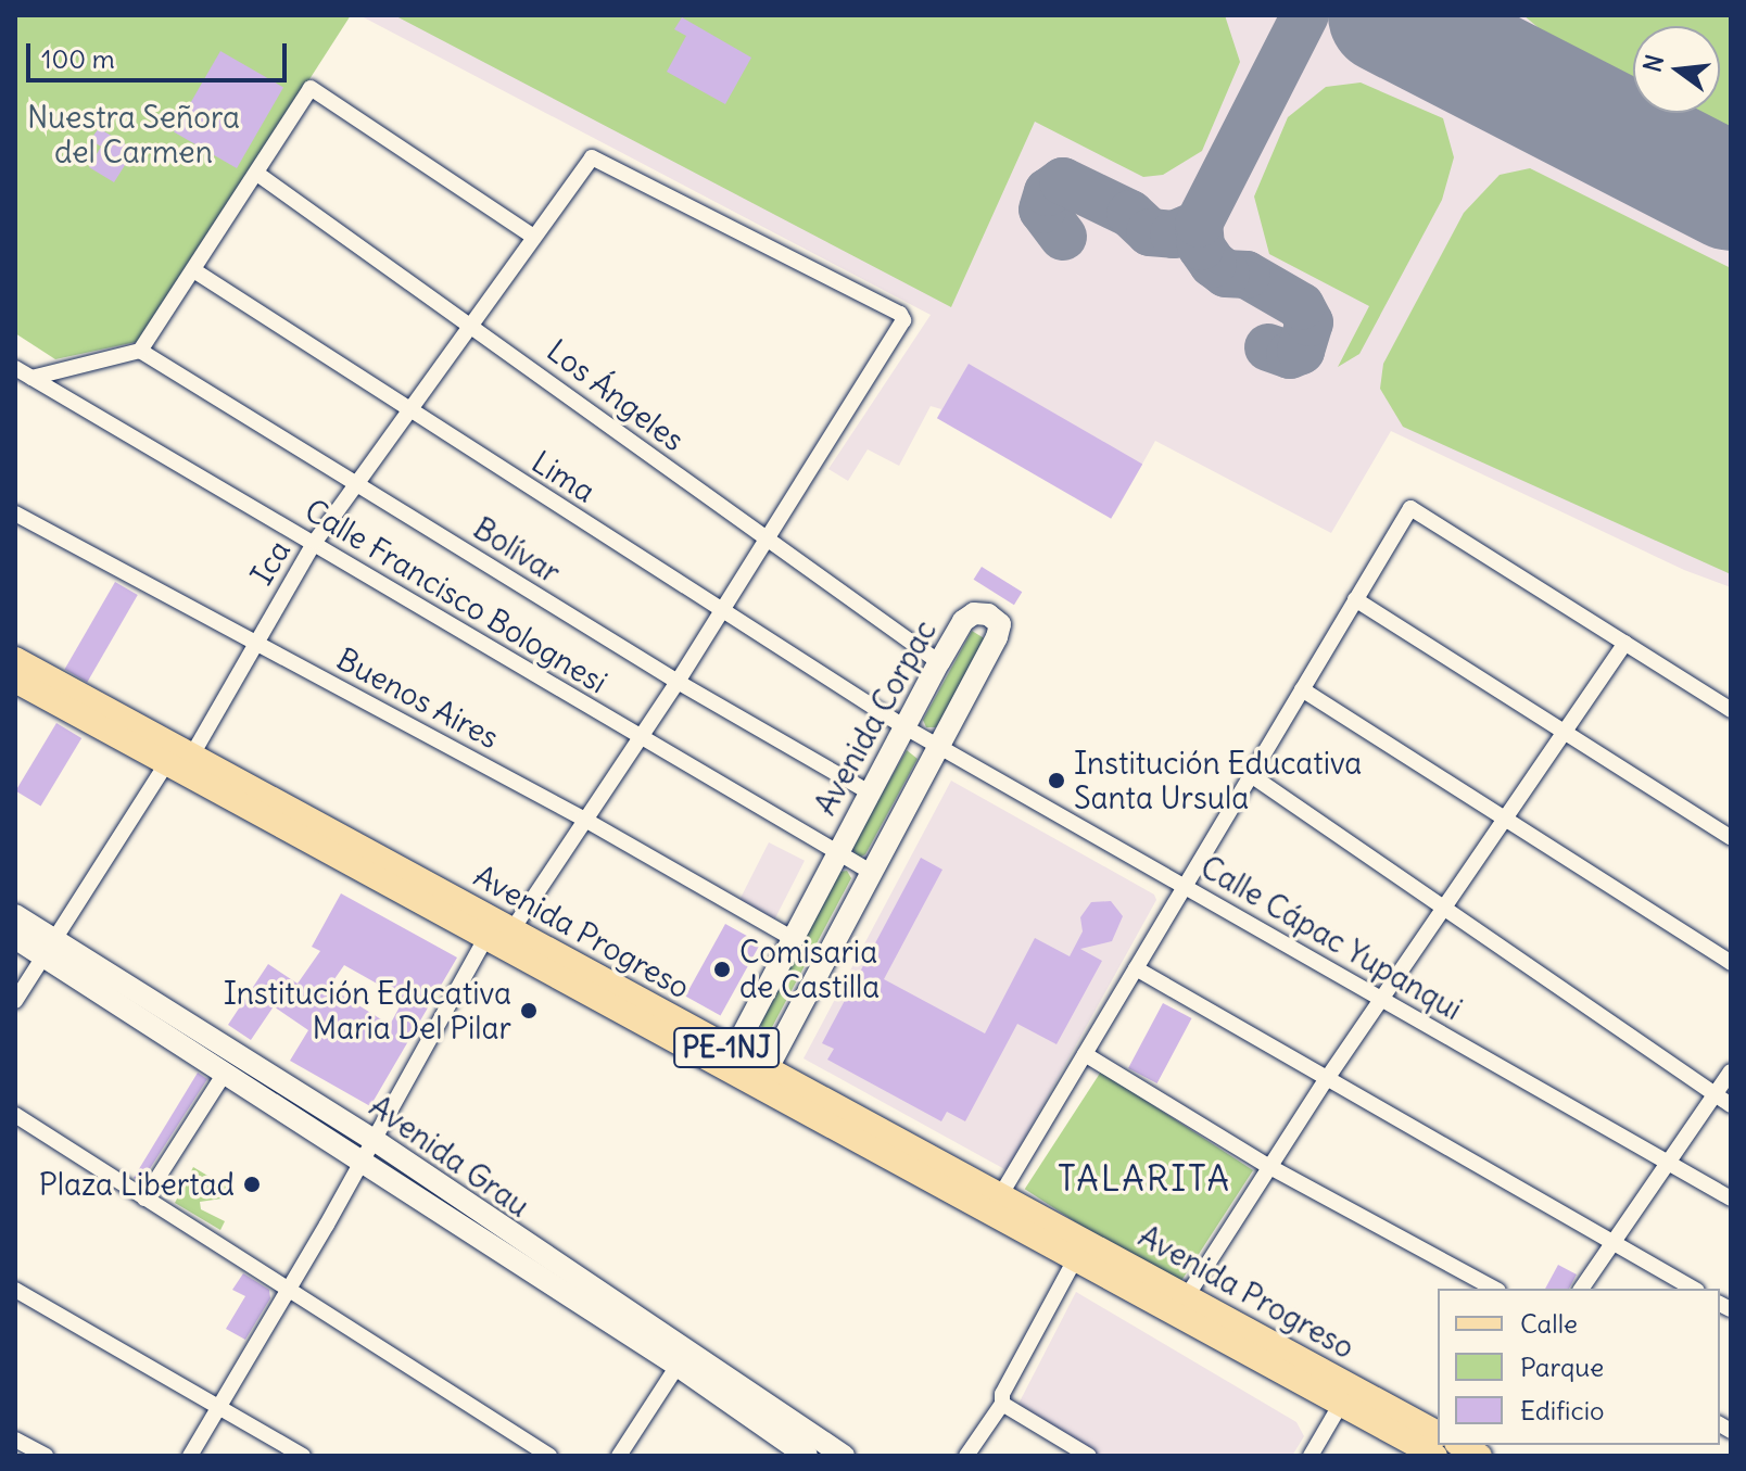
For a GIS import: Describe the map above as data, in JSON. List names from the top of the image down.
{
  "streets": {
    "main road": ["Avenida Progreso", "PE-1NJ"],
    "street": [
      "Los Ángeles",
      "Lima",
      "Bolívar",
      "Ica",
      "Calle Francisco Bolognesi",
      "Buenos Aires",
      "Avenida Corpac",
      "Calle Cápac Yupanqui",
      "Avenida Grau"
    ]
  },
  "crossings": [
    ["Los Ángeles", "Ica"],
    ["Los Ángeles", "Avenida Corpac"],
    ["Lima", "Ica"],
    ["Lima", "Avenida Corpac"],
    ["Lima", "Calle Cápac Yupanqui"],
    ["Bolívar", "Ica"],
    ["Bolívar", "Avenida Corpac"],
    ["Ica", "Calle Francisco Bolognesi"],
    ["Ica", "Buenos Aires"],
    ["Ica", "Avenida Progreso"],
    ["Calle Francisco Bolognesi", "Avenida Corpac"],
    ["Buenos Aires", "Avenida Corpac"],
    ["Avenida Corpac", "Avenida Progreso"],
    ["Avenida Corpac", "Calle Cápac Yupanqui"]
  ],
  "districts": ["TALARITA"],
  "parks": ["Nuestra Señora del Carmen"],
  "places": [
    "Institución Educativa Santa Ursula",
    "Comisaria de Castilla",
    "Institución Educativa Maria Del Pilar",
    "Plaza Libertad"
  ],
  "legend": ["Calle", "Parque", "Edificio"],
  "scale_bar": "100 m",
  "north": "left"
}
